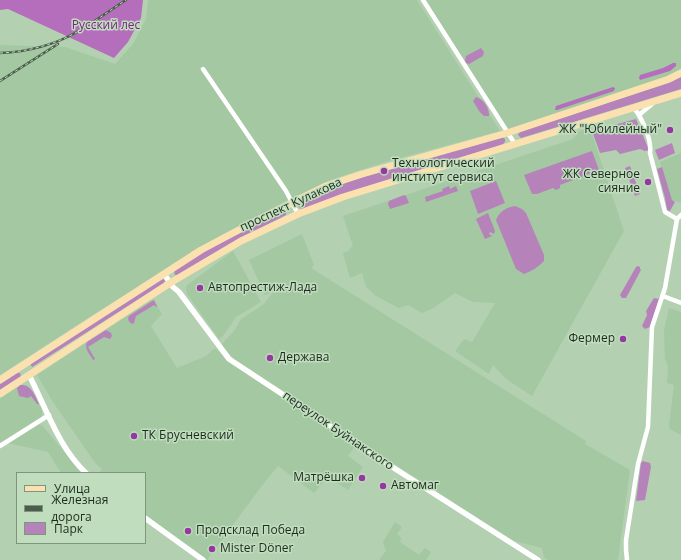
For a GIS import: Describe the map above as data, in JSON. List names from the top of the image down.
{
  "streets": {
    "main road": ["проспект Кулакова"],
    "street": ["переулок Буйнакского"]
  },
  "crossings": [
    ["проспект Кулакова", "переулок Буйнакского"]
  ],
  "parks": ["Русский лес"],
  "places": [
    "ЖК \"Юбилейный\"",
    "Технологический институт сервиса",
    "ЖК Северное сияние",
    "Автопрестиж-Лада",
    "Фермер",
    "Держава",
    "ТК Брусневский",
    "Матрёшка",
    "Автомаг",
    "Продсклад Победа",
    "Mister Döner"
  ],
  "legend": ["Улица", "Железная дорога", "Парк"]
}
